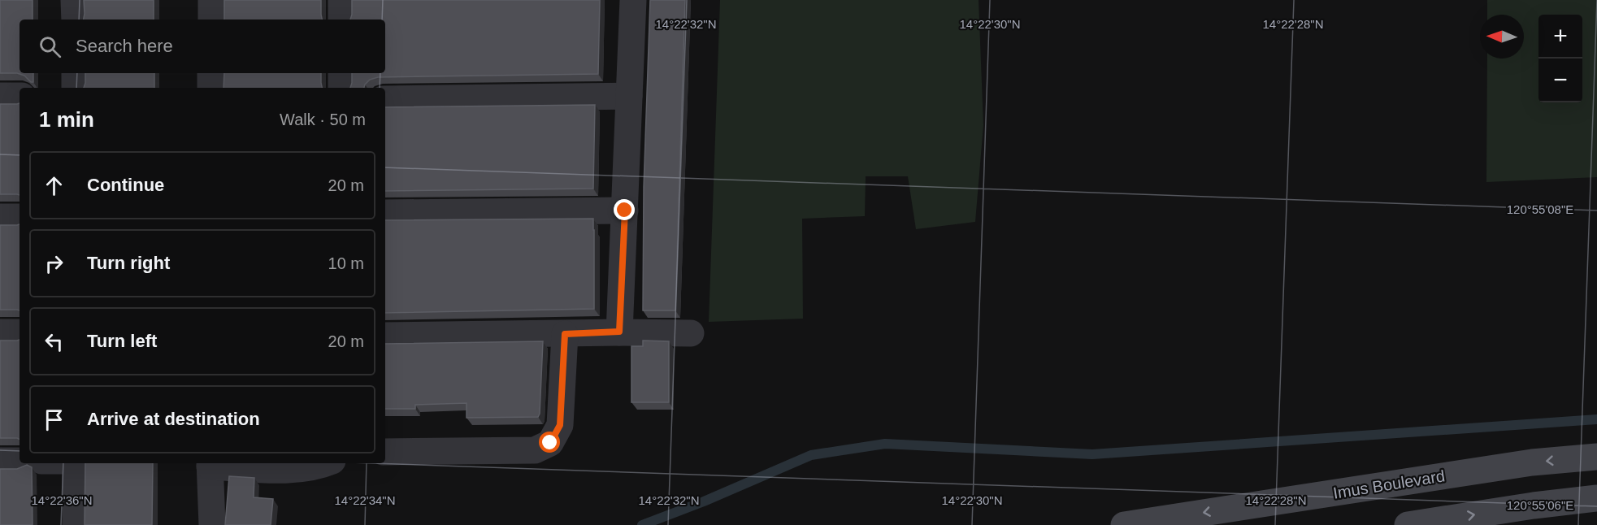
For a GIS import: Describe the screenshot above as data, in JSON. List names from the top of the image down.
{
  "streets": {
    "main road": ["Imus Boulevard"]
  },
  "north": "left",
  "page": {
    "map_buttons": ["+", "−"],
    "search": "Search here",
    "heading": ["1 min", "Walk · 50 m"],
    "list": [
      ["Continue", "20 m"],
      ["Turn right", "10 m"],
      ["Turn left", "20 m"],
      "Arrive at destination"
    ]
  },
  "coordinates": [
    "14°22'32\"N",
    "14°22'30\"N",
    "14°22'28\"N",
    "120°55'08\"E",
    "14°22'36\"N",
    "14°22'34\"N",
    "120°55'06\"E"
  ]
}
